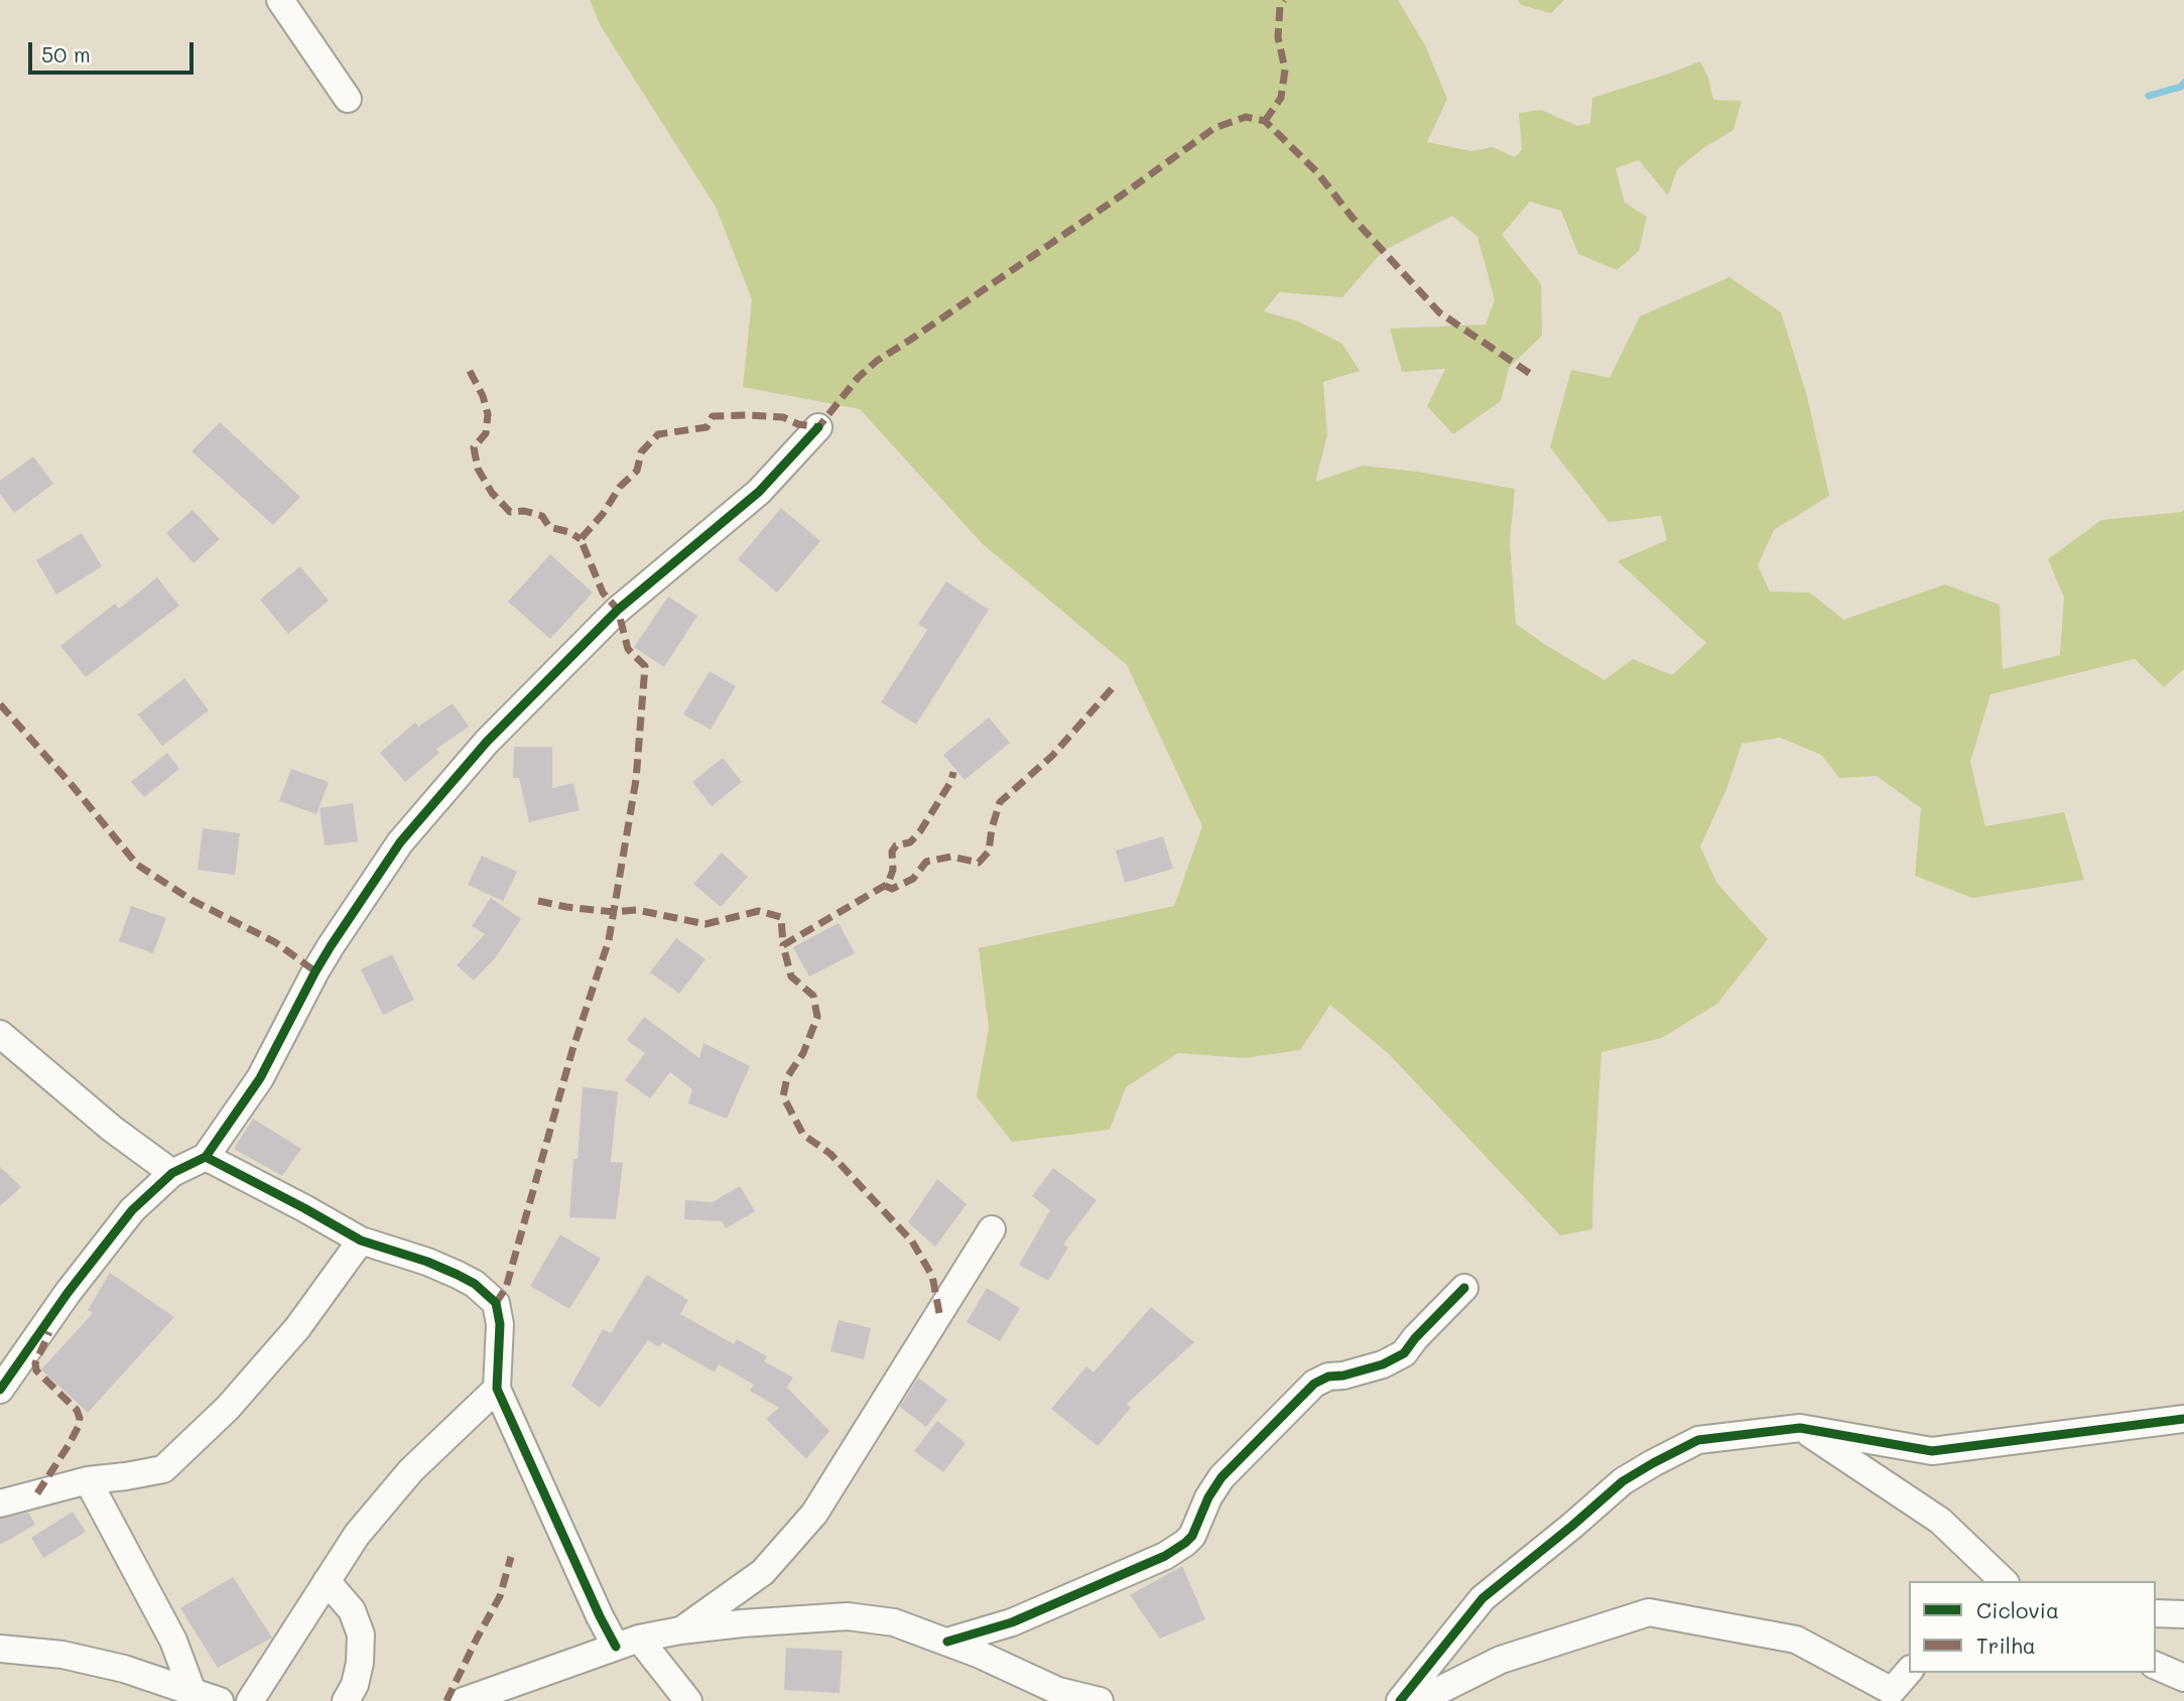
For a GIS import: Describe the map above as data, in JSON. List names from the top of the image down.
{
  "legend": ["Ciclovia", "Trilha"],
  "scale_bar": "50 m"
}
